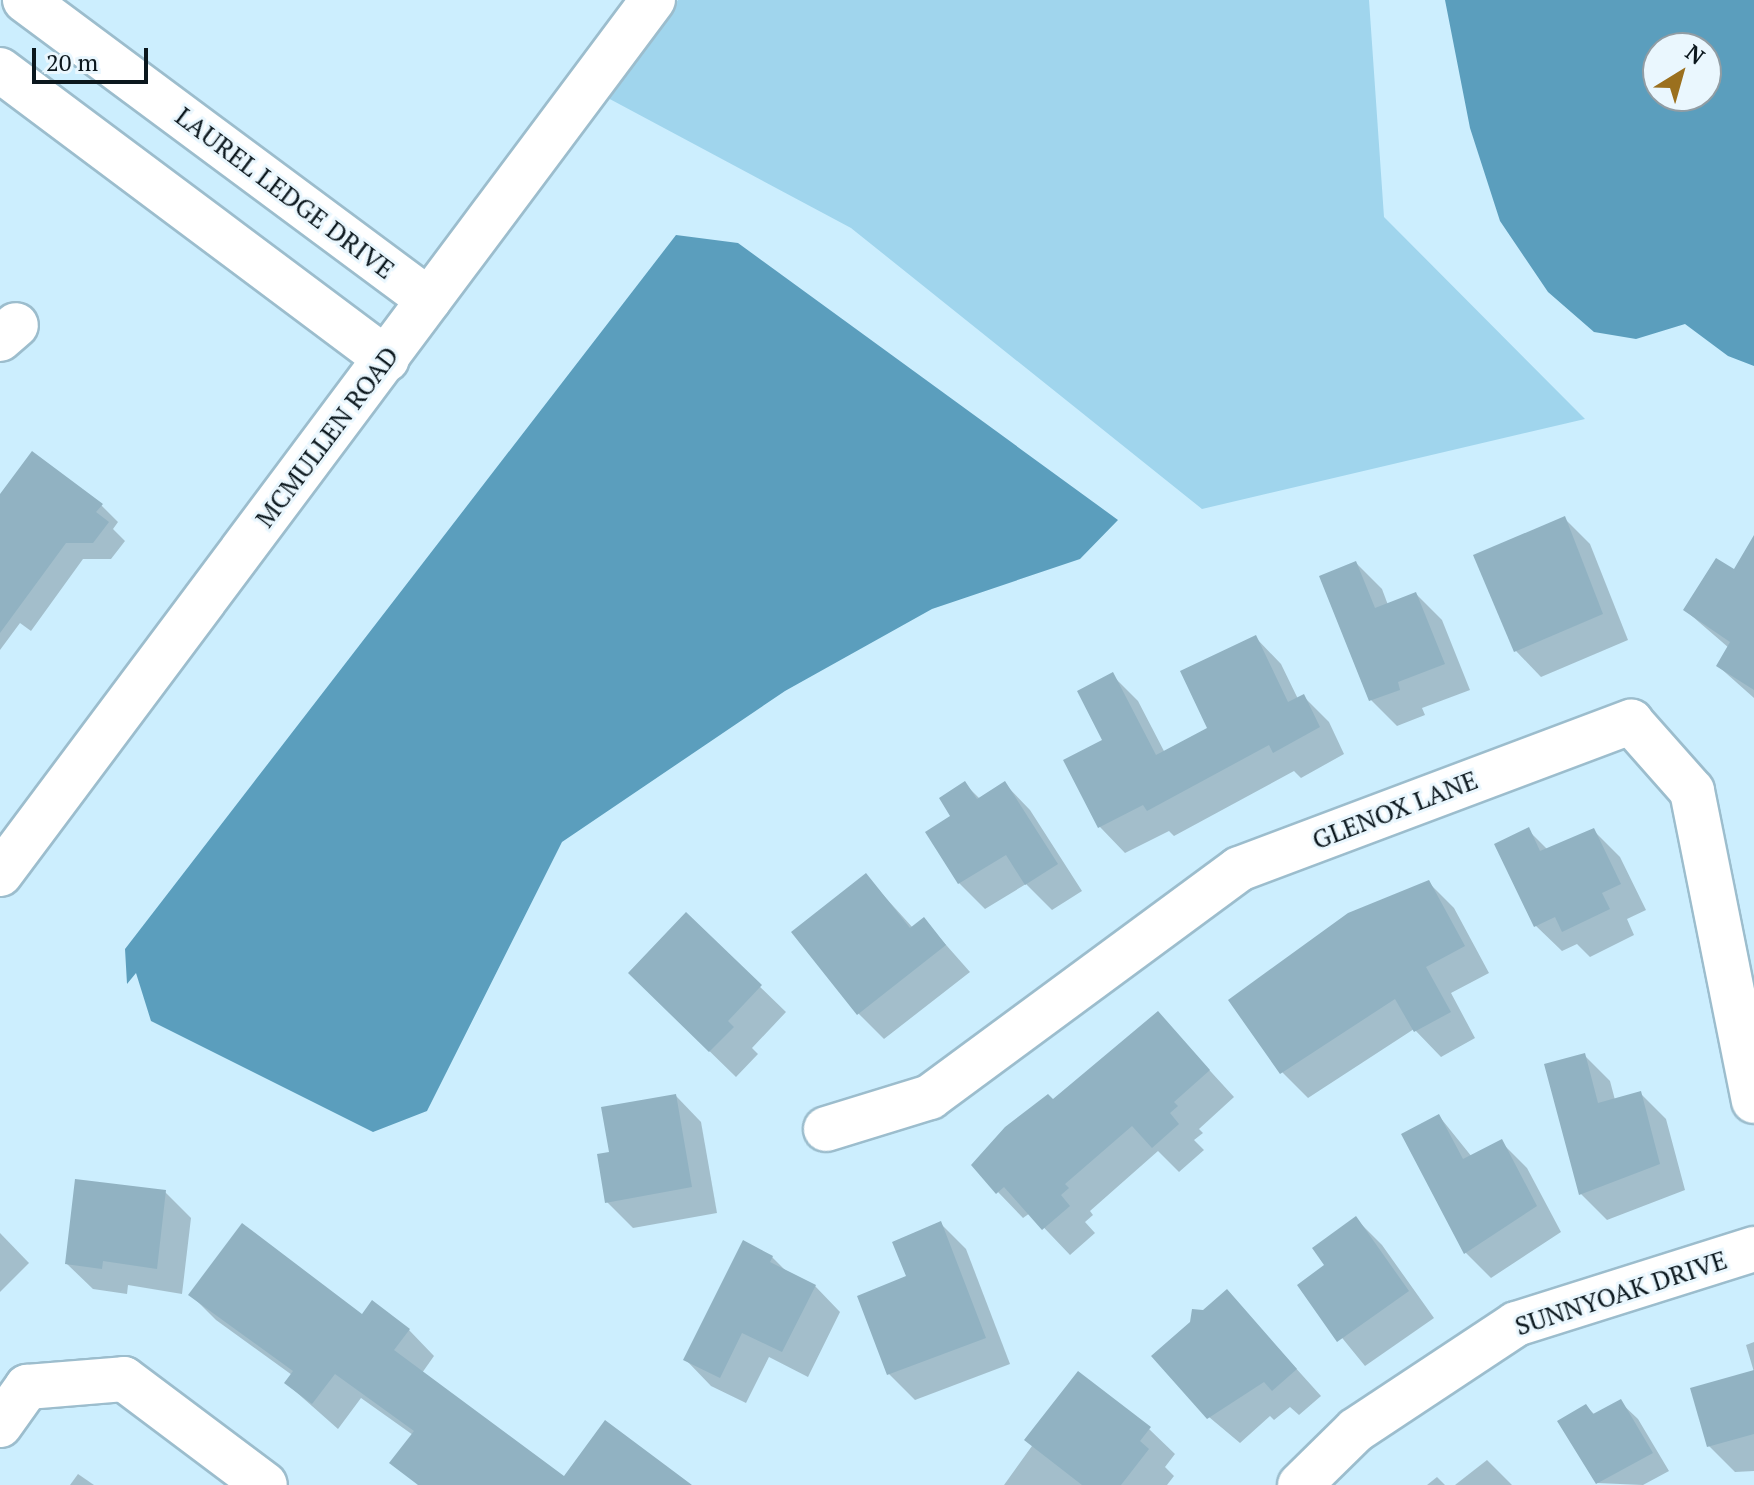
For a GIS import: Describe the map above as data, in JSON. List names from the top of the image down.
{
  "streets": {
    "street": [
      "LAUREL LEDGE DRIVE",
      "MCMULLEN ROAD",
      "GLENOX LANE",
      "SUNNYOAK DRIVE"
    ]
  },
  "crossings": [
    ["LAUREL LEDGE DRIVE", "MCMULLEN ROAD"]
  ],
  "scale_bar": "20 m",
  "north": "top right"
}
